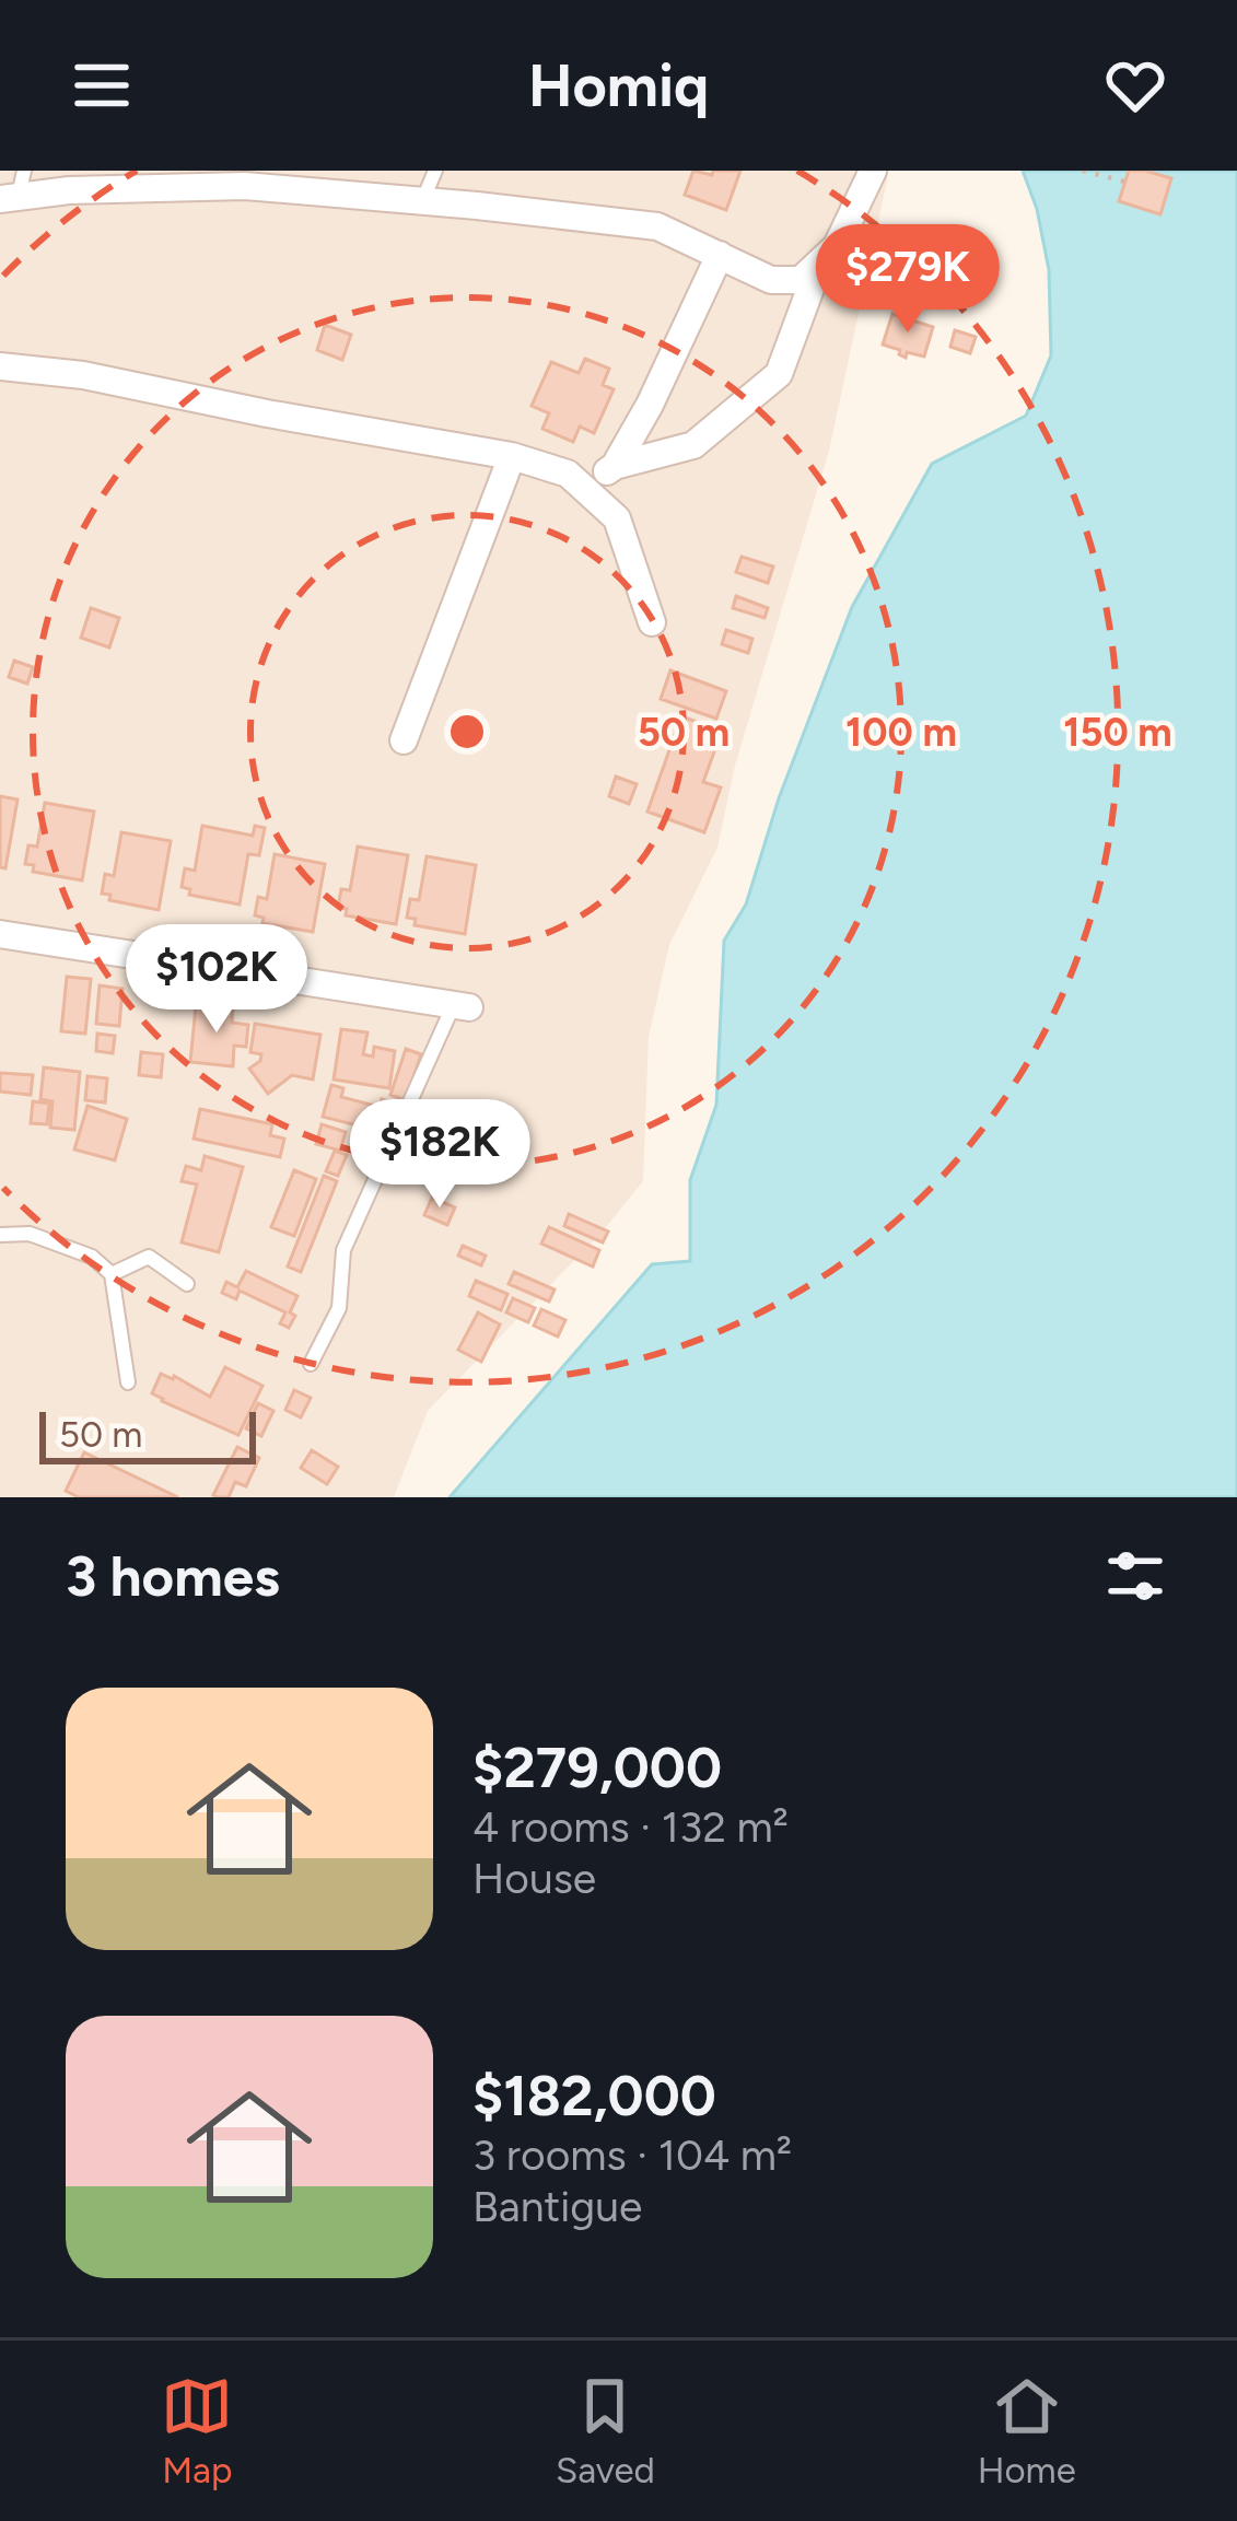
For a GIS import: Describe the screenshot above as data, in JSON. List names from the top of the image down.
{
  "scale_bar": "50 m",
  "page": {
    "header": "Homiq",
    "price": ["$279K", "$102K", "$182K"],
    "scale": "50 m",
    "heading": "3 homes",
    "list": [
      {
        "name": "$279,000",
        "note": "4 rooms · 132 m² · House"
      },
      {
        "name": "$182,000",
        "note": "3 rooms · 104 m² · Bantigue"
      }
    ],
    "tabs": ["Map", "Saved", "Home"]
  },
  "rings": ["50 m", "100 m", "150 m"]
}
